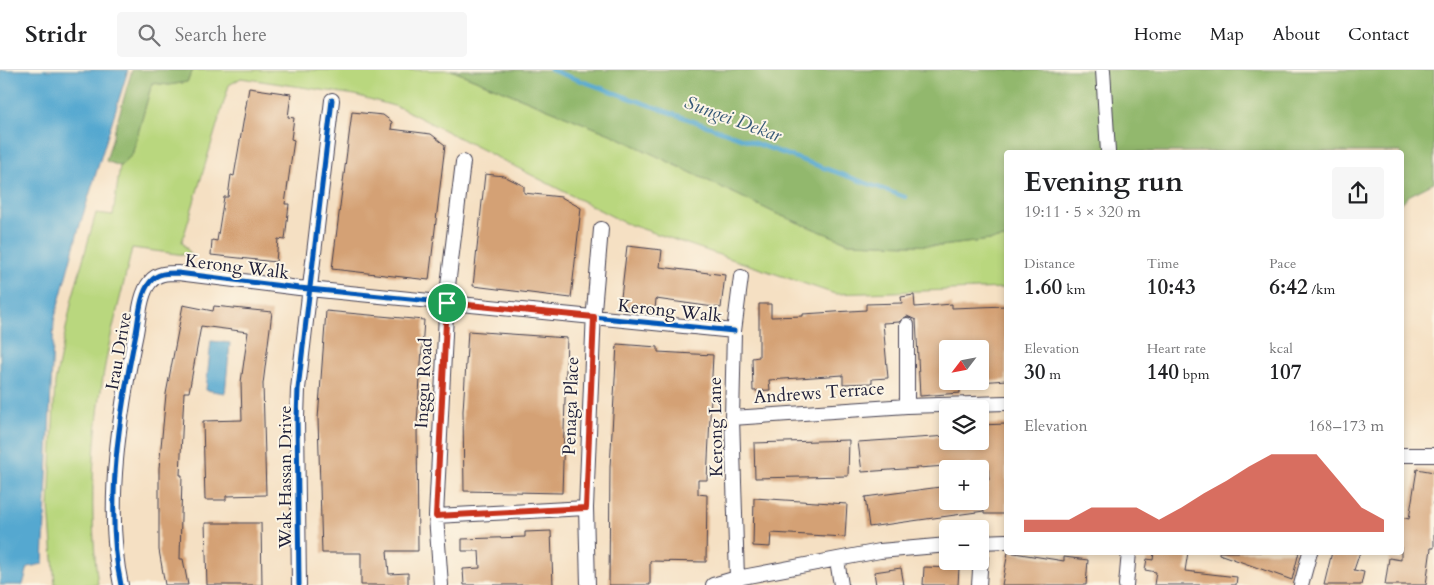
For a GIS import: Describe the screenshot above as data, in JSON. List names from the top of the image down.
{
  "streets": {
    "street": [
      "Kerong Walk",
      "Irau Drive",
      "Inggu Road",
      "Andrews Terrace",
      "Penaga Place",
      "Kerong Lane",
      "Wak Hassan Drive"
    ]
  },
  "crossings": [
    ["Kerong Walk", "Irau Drive"],
    ["Kerong Walk", "Inggu Road"],
    ["Kerong Walk", "Penaga Place"],
    ["Kerong Walk", "Kerong Lane"],
    ["Kerong Walk", "Wak Hassan Drive"],
    ["Andrews Terrace", "Kerong Lane"]
  ],
  "water": ["Sungei Dekar"],
  "north": "bottom left",
  "page": {
    "header": "Stridr",
    "search": "Search here",
    "nav": [
      "Home",
      "Map",
      "About",
      "Contact"
    ],
    "heading": ["Evening run", "19:11 · 5 × 320 m"],
    "stats": [
      ["Distance", "1.60 km"],
      ["Time", "10:43"],
      ["Pace", "6:42 /km"],
      ["Elevation", "30 m"],
      ["Heart rate", "140 bpm"],
      ["kcal", "107"]
    ],
    "map_buttons": ["+", "−"],
    "chart": ["Elevation", "168–173 m"]
  }
}
